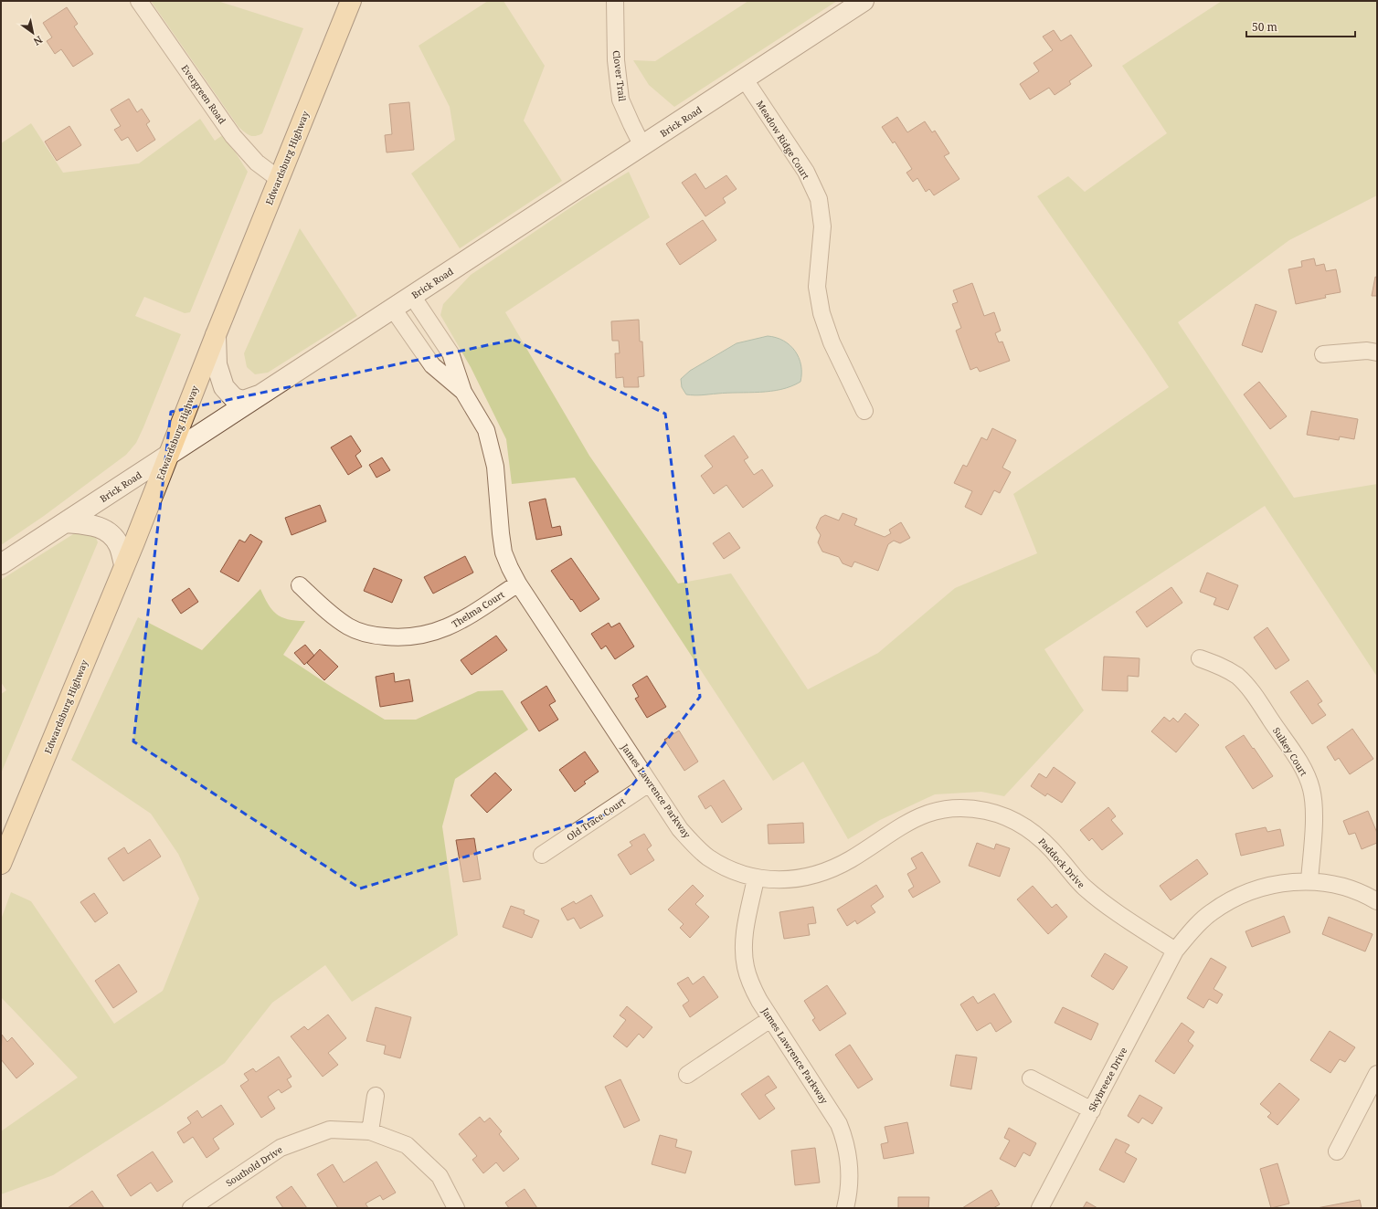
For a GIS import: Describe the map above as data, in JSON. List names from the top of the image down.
{
  "streets": {
    "main road": ["Edwardsburg Highway"],
    "street": [
      "Clover Trail",
      "Evergreen Road",
      "Brick Road",
      "Meadow Ridge Court",
      "Thelma Court",
      "Sulkey Court",
      "James Lawrence Parkway",
      "Old Trace Court",
      "Paddock Drive",
      "Skybreeze Drive",
      "Southold Drive"
    ]
  },
  "crossings": [
    ["Clover Trail", "Brick Road"],
    ["Evergreen Road", "Edwardsburg Highway"],
    ["Brick Road", "Meadow Ridge Court"],
    ["Brick Road", "Edwardsburg Highway"],
    ["Brick Road", "James Lawrence Parkway"],
    ["Thelma Court", "James Lawrence Parkway"],
    ["Sulkey Court", "Skybreeze Drive"],
    ["James Lawrence Parkway", "Old Trace Court"],
    ["James Lawrence Parkway", "Paddock Drive"],
    ["Paddock Drive", "Skybreeze Drive"]
  ],
  "scale_bar": "50 m",
  "north": "bottom right"
}
